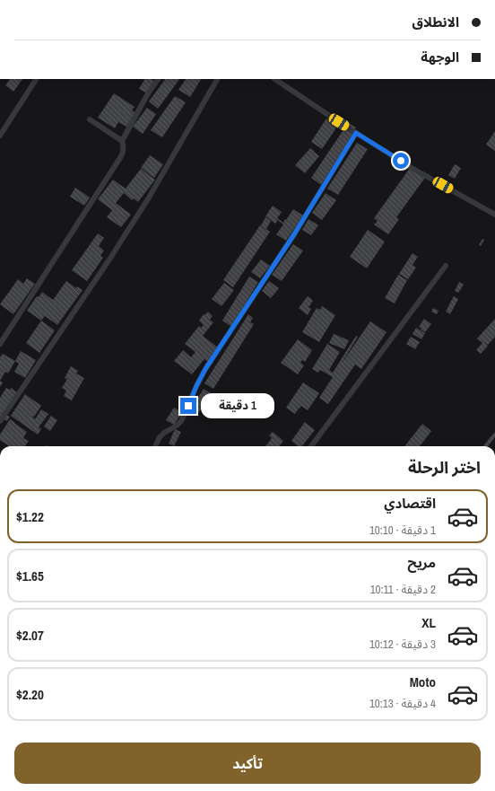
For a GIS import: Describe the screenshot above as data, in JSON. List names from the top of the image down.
{
  "page": {
    "banner": ["الانطلاق", "الوجهة"],
    "bubble": "1 دقيقة",
    "heading": "اختر الرحلة",
    "list": [
      {
        "name": "اقتصادي",
        "note": "1 دقيقة · 10:10",
        "value": "$1.22"
      },
      {
        "name": "مريح",
        "note": "2 دقيقة · 10:11",
        "value": "$1.65"
      },
      {
        "name": "XL",
        "note": "3 دقيقة · 10:12",
        "value": "$2.07"
      },
      {
        "name": "Moto",
        "note": "4 دقيقة · 10:13",
        "value": "$2.20"
      }
    ],
    "buttons": "تأكيد"
  }
}
